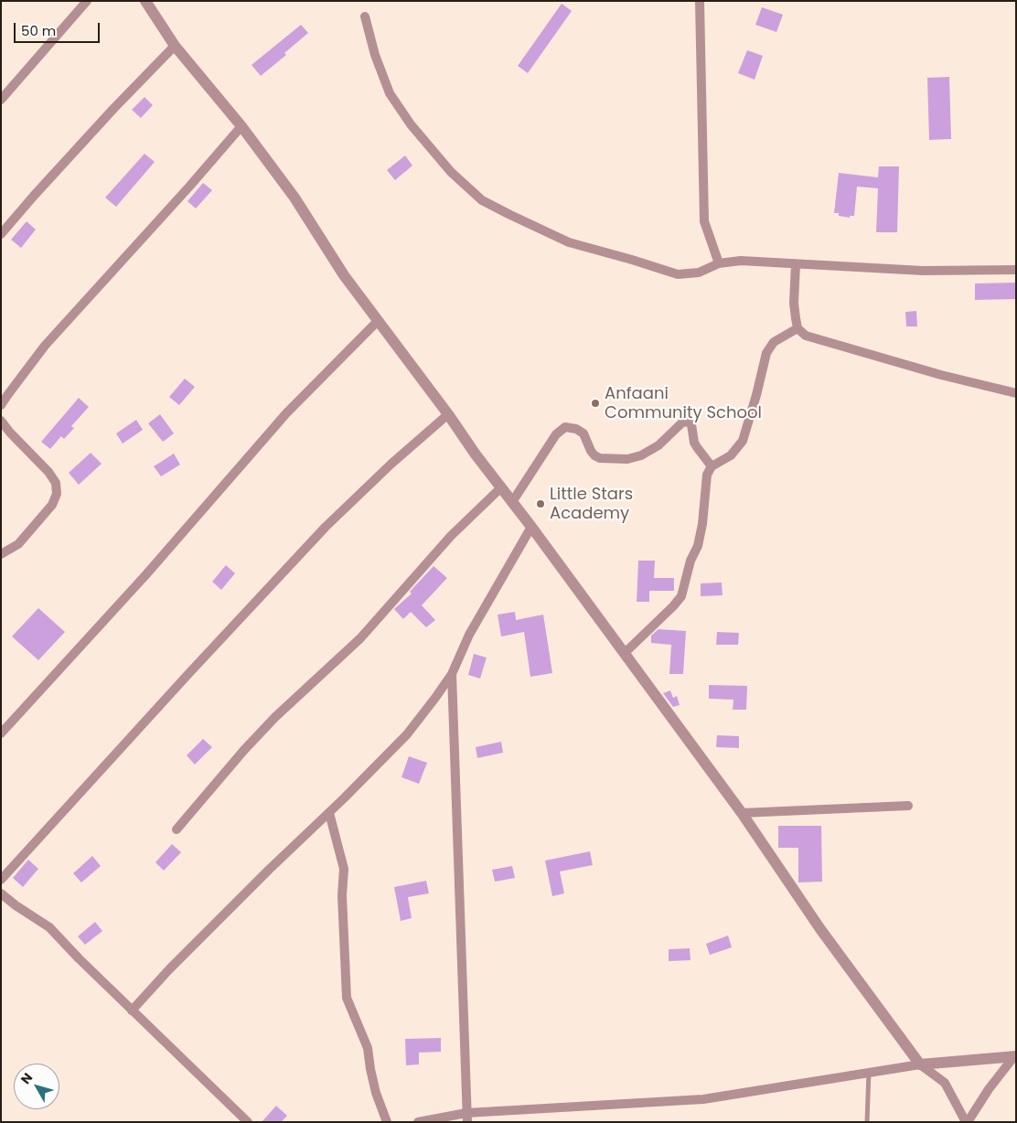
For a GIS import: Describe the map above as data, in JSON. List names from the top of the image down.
{
  "places": ["Anfaani Community School", "Little Stars Academy"],
  "scale_bar": "50 m",
  "north": "top left"
}
